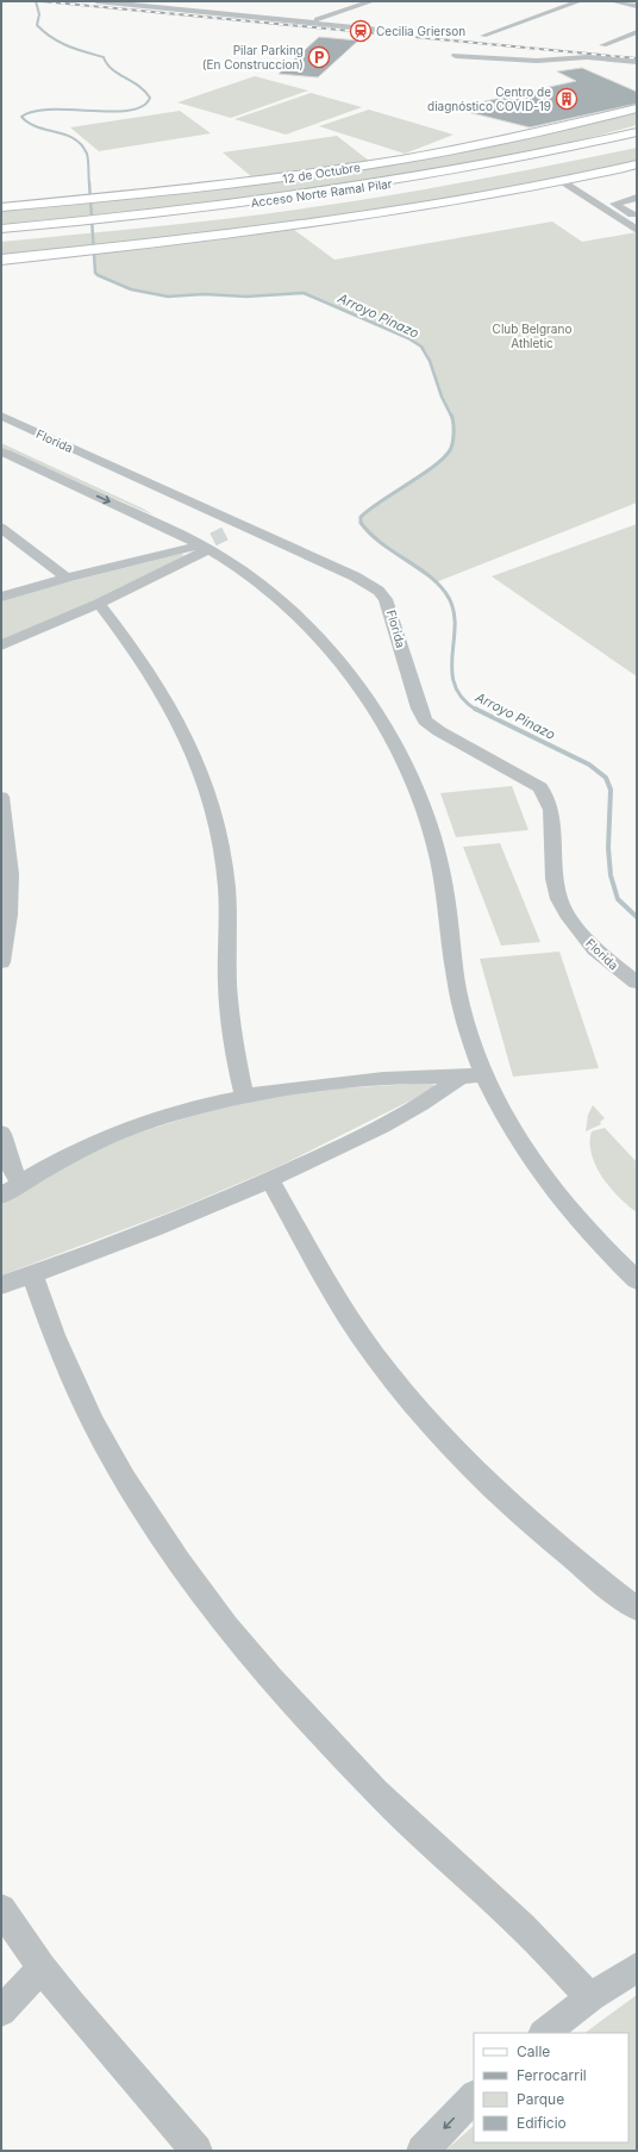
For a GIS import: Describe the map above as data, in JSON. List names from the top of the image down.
{
  "streets": {
    "main road": ["12 de Octubre", "Acceso Norte Ramal Pilar"],
    "street": ["Florida"]
  },
  "water": ["Arroyo Pinazo"],
  "parks": ["Club Belgrano Athletic"],
  "places": {
    "station": ["Cecilia Grierson"],
    "parking": ["Pilar Parking (En Construccion)"],
    "building": ["Centro de diagnóstico COVID-19"]
  },
  "legend": [
    "Calle",
    "Ferrocarril",
    "Parque",
    "Edificio"
  ]
}
